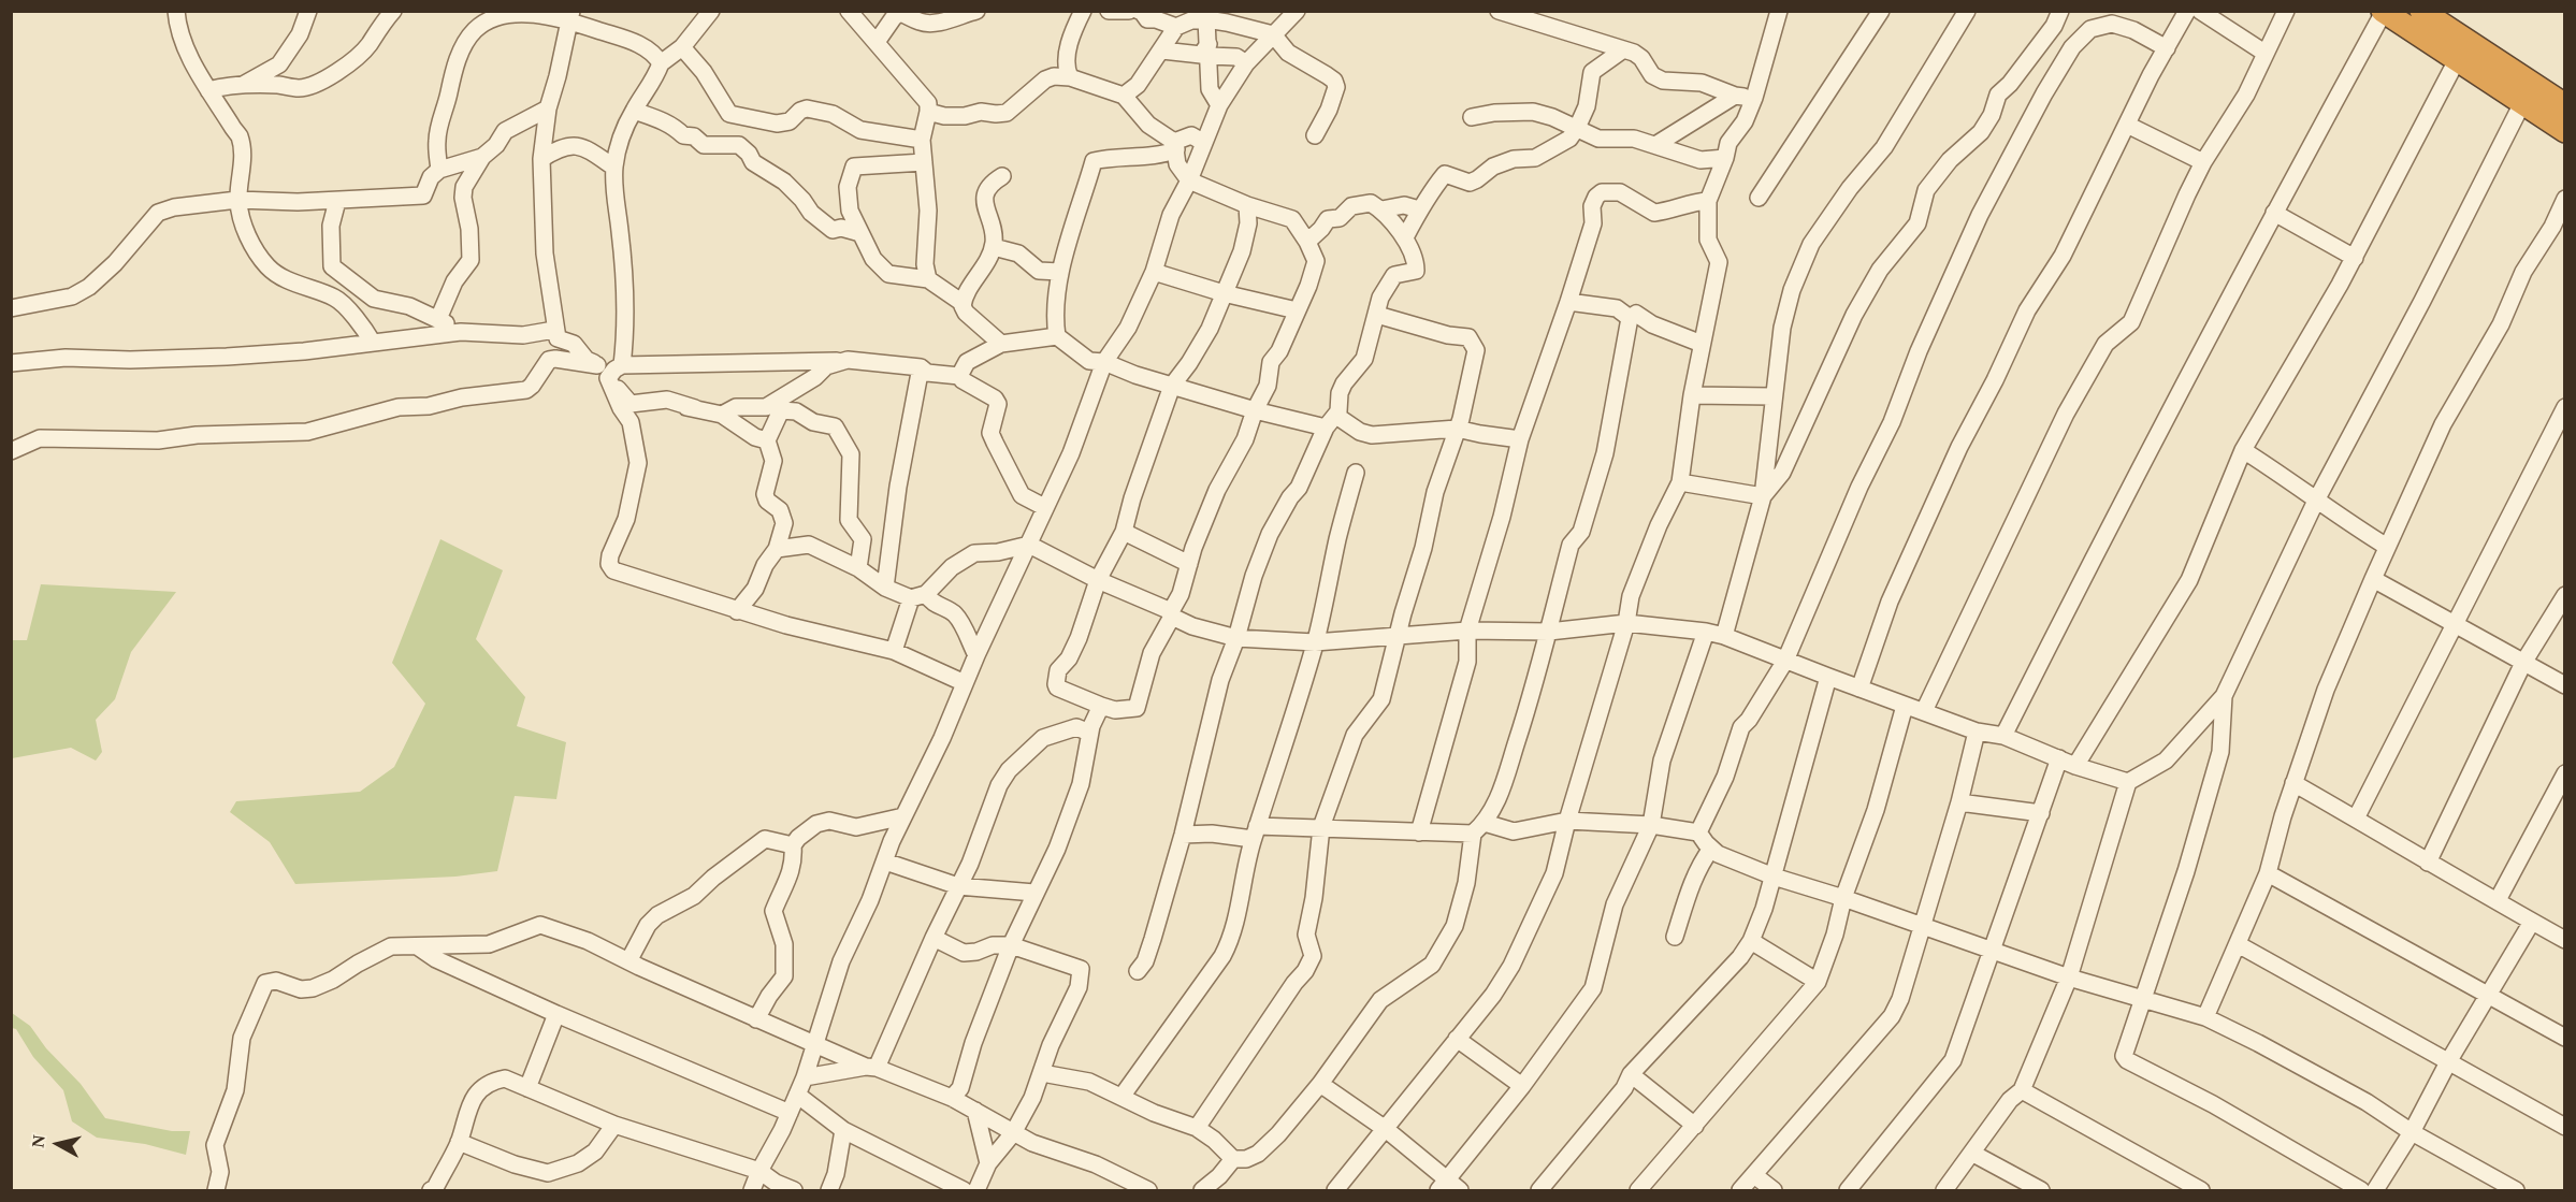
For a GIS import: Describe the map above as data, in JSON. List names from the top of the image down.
{
  "north": "left"
}
